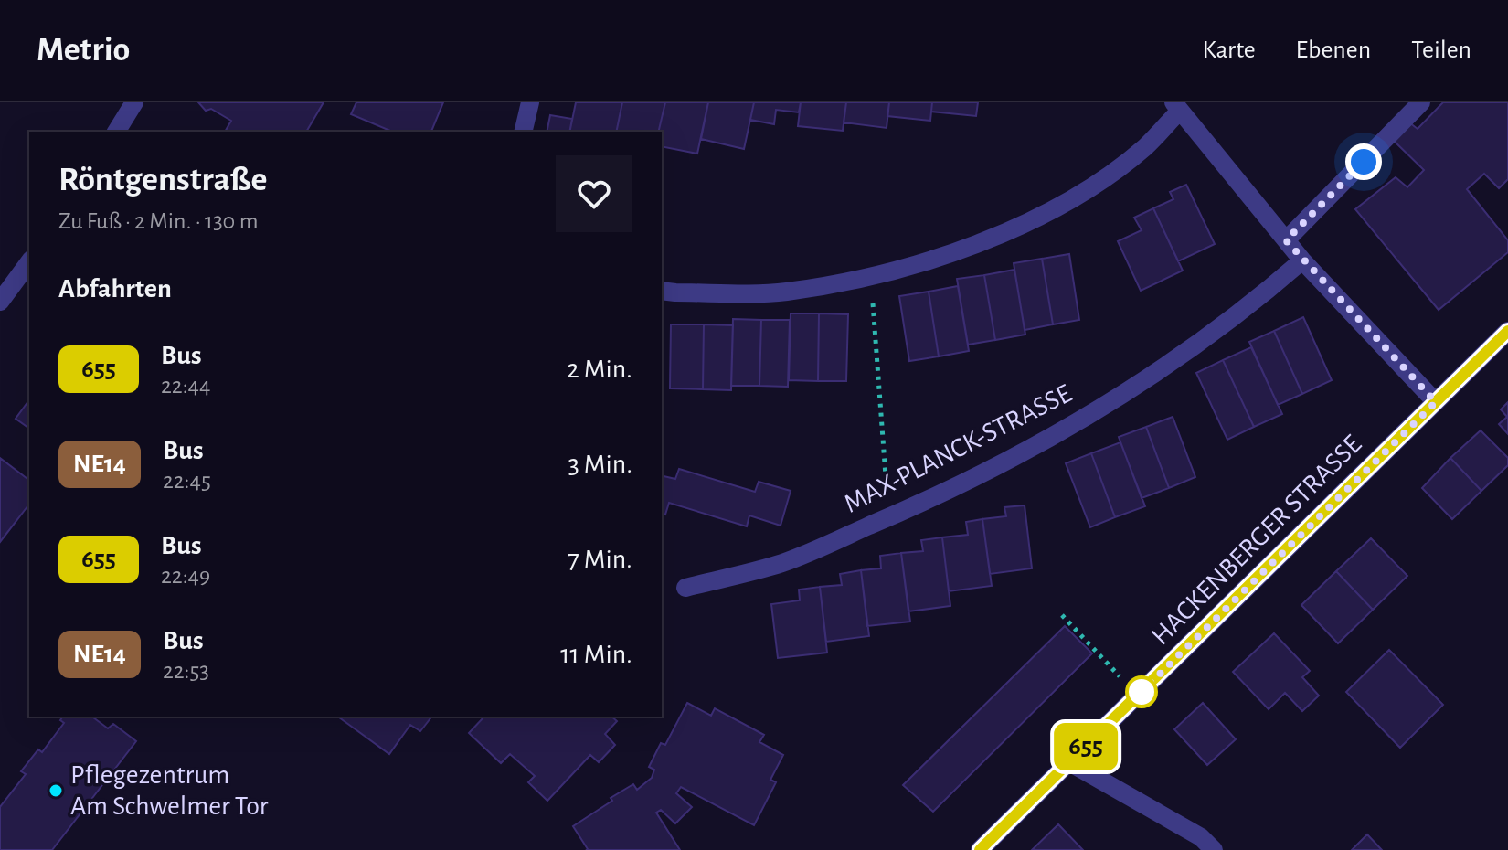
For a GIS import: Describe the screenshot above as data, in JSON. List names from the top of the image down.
{
  "streets": {
    "street": ["MAX-PLANCK-STRASSE", "HACKENBERGER STRASSE"]
  },
  "places": ["Pflegezentrum Am Schwelmer Tor"],
  "lines": ["bus line 655"],
  "page": {
    "header": "Metrio",
    "nav": ["Karte", "Ebenen", "Teilen"],
    "on_map": "655",
    "heading": [
      ["Röntgenstraße", "Zu Fuß · 2 Min. · 130 m"],
      "Abfahrten"
    ],
    "list": [
      {
        "mark": "655",
        "name": "Bus",
        "note": "22:44",
        "value": "2 Min."
      },
      {
        "mark": "NE14",
        "name": "Bus",
        "note": "22:45",
        "value": "3 Min."
      },
      {
        "mark": "655",
        "name": "Bus",
        "note": "22:49",
        "value": "7 Min."
      },
      {
        "mark": "NE14",
        "name": "Bus",
        "note": "22:53",
        "value": "11 Min."
      }
    ]
  }
}
